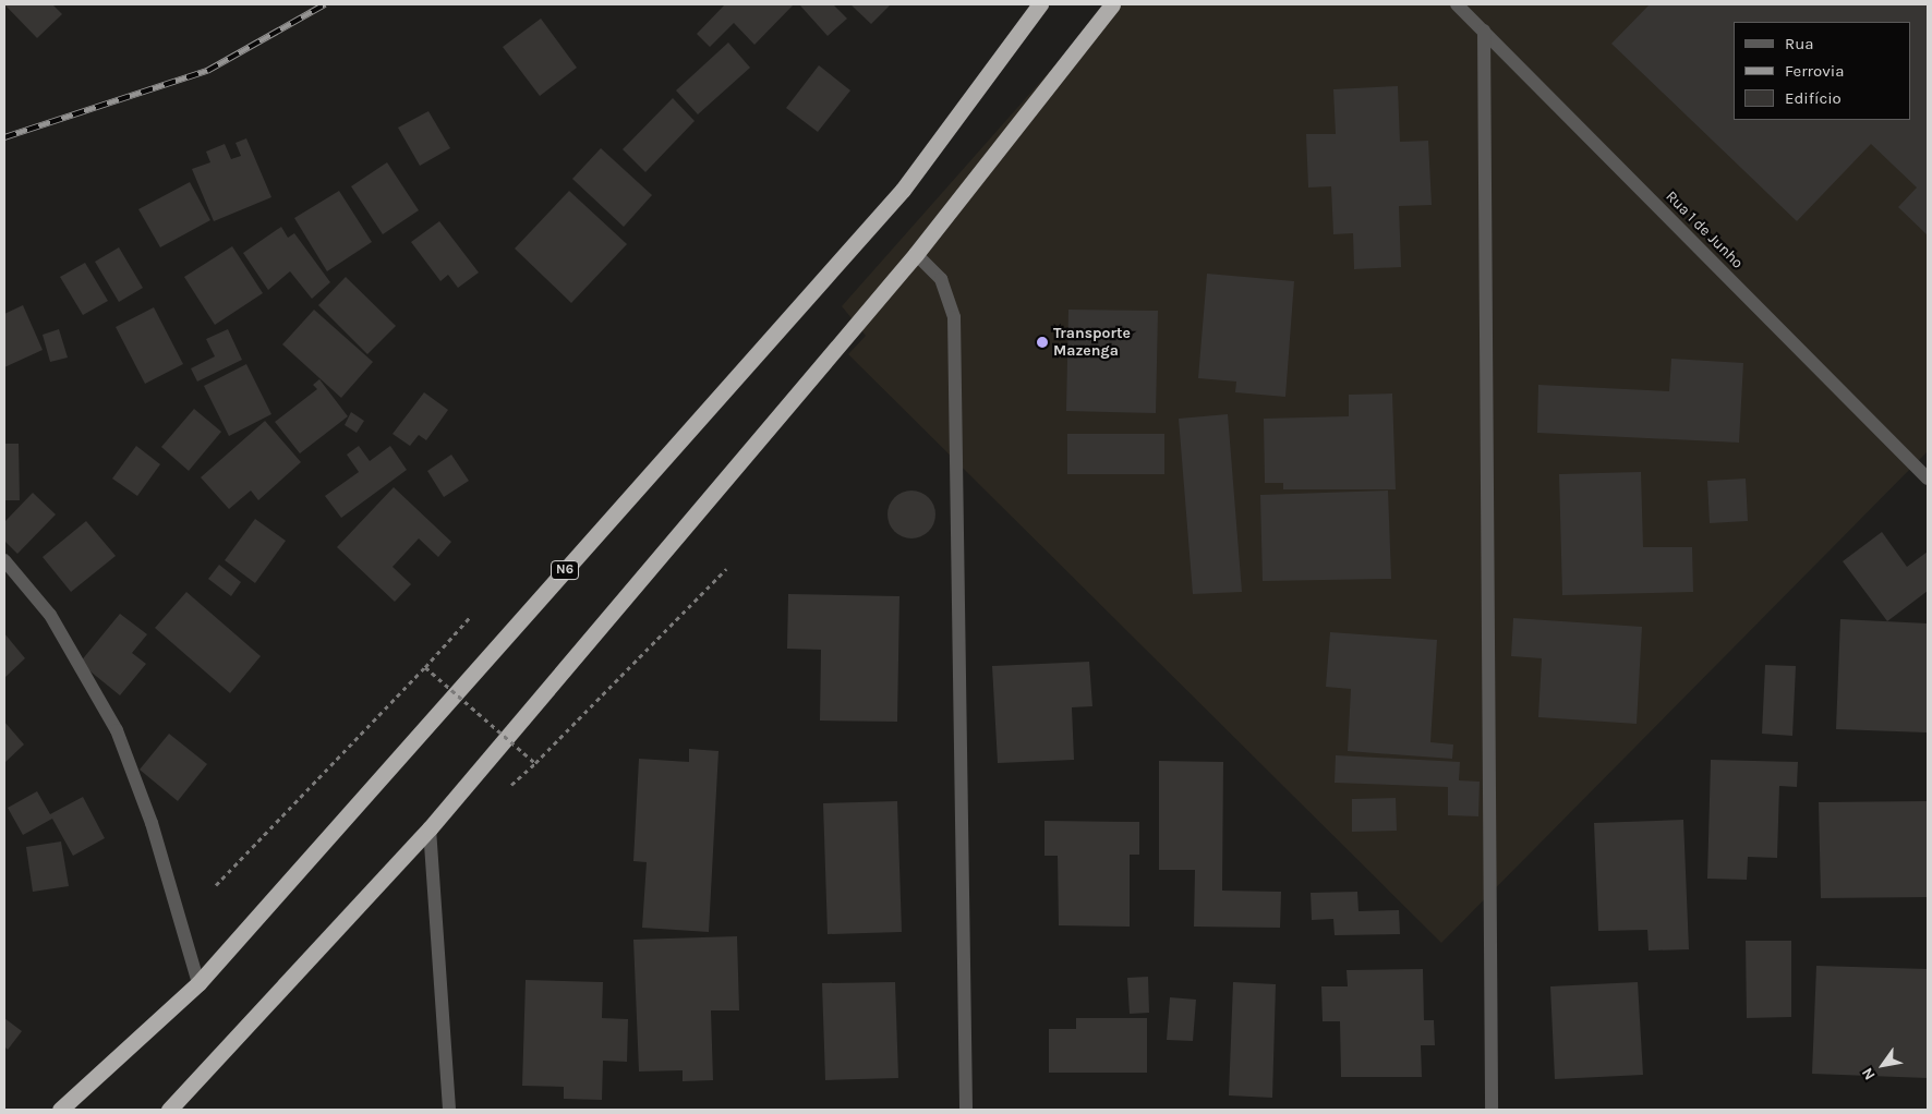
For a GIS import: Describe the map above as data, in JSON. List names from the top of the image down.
{
  "streets": {
    "highway": ["N6"],
    "street": ["Rua 1 de Junho"]
  },
  "places": ["Transporte Mazenga"],
  "legend": ["Rua", "Ferrovia", "Edifício"],
  "north": "bottom left"
}
